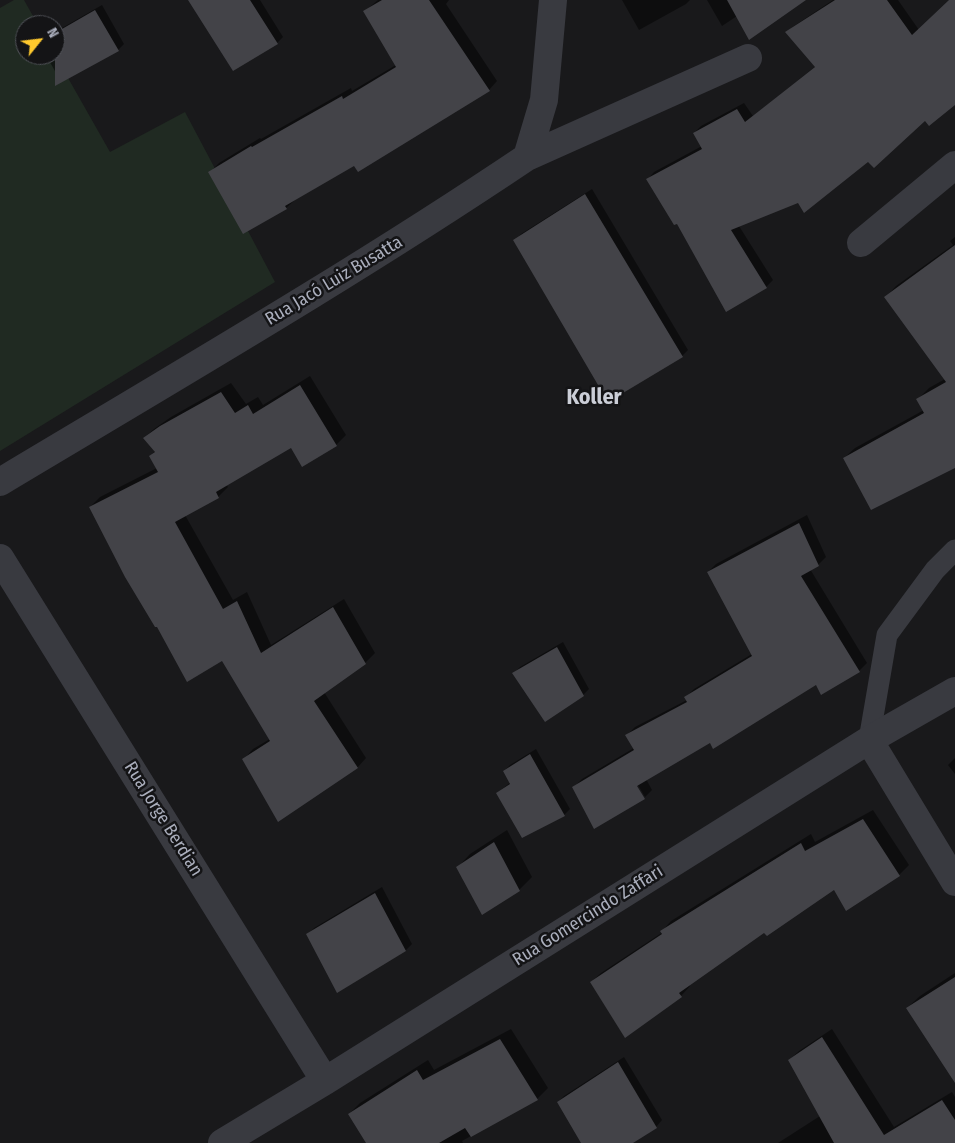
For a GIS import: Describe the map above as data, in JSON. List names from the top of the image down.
{
  "streets": {
    "street": ["Rua Jacó Luiz Busatta", "Rua Jorge Berdian", "Rua Gomercindo Zaffari"]
  },
  "crossings": [
    ["Rua Jorge Berdian", "Rua Gomercindo Zaffari"]
  ],
  "districts": ["Koller"],
  "north": "top right"
}
